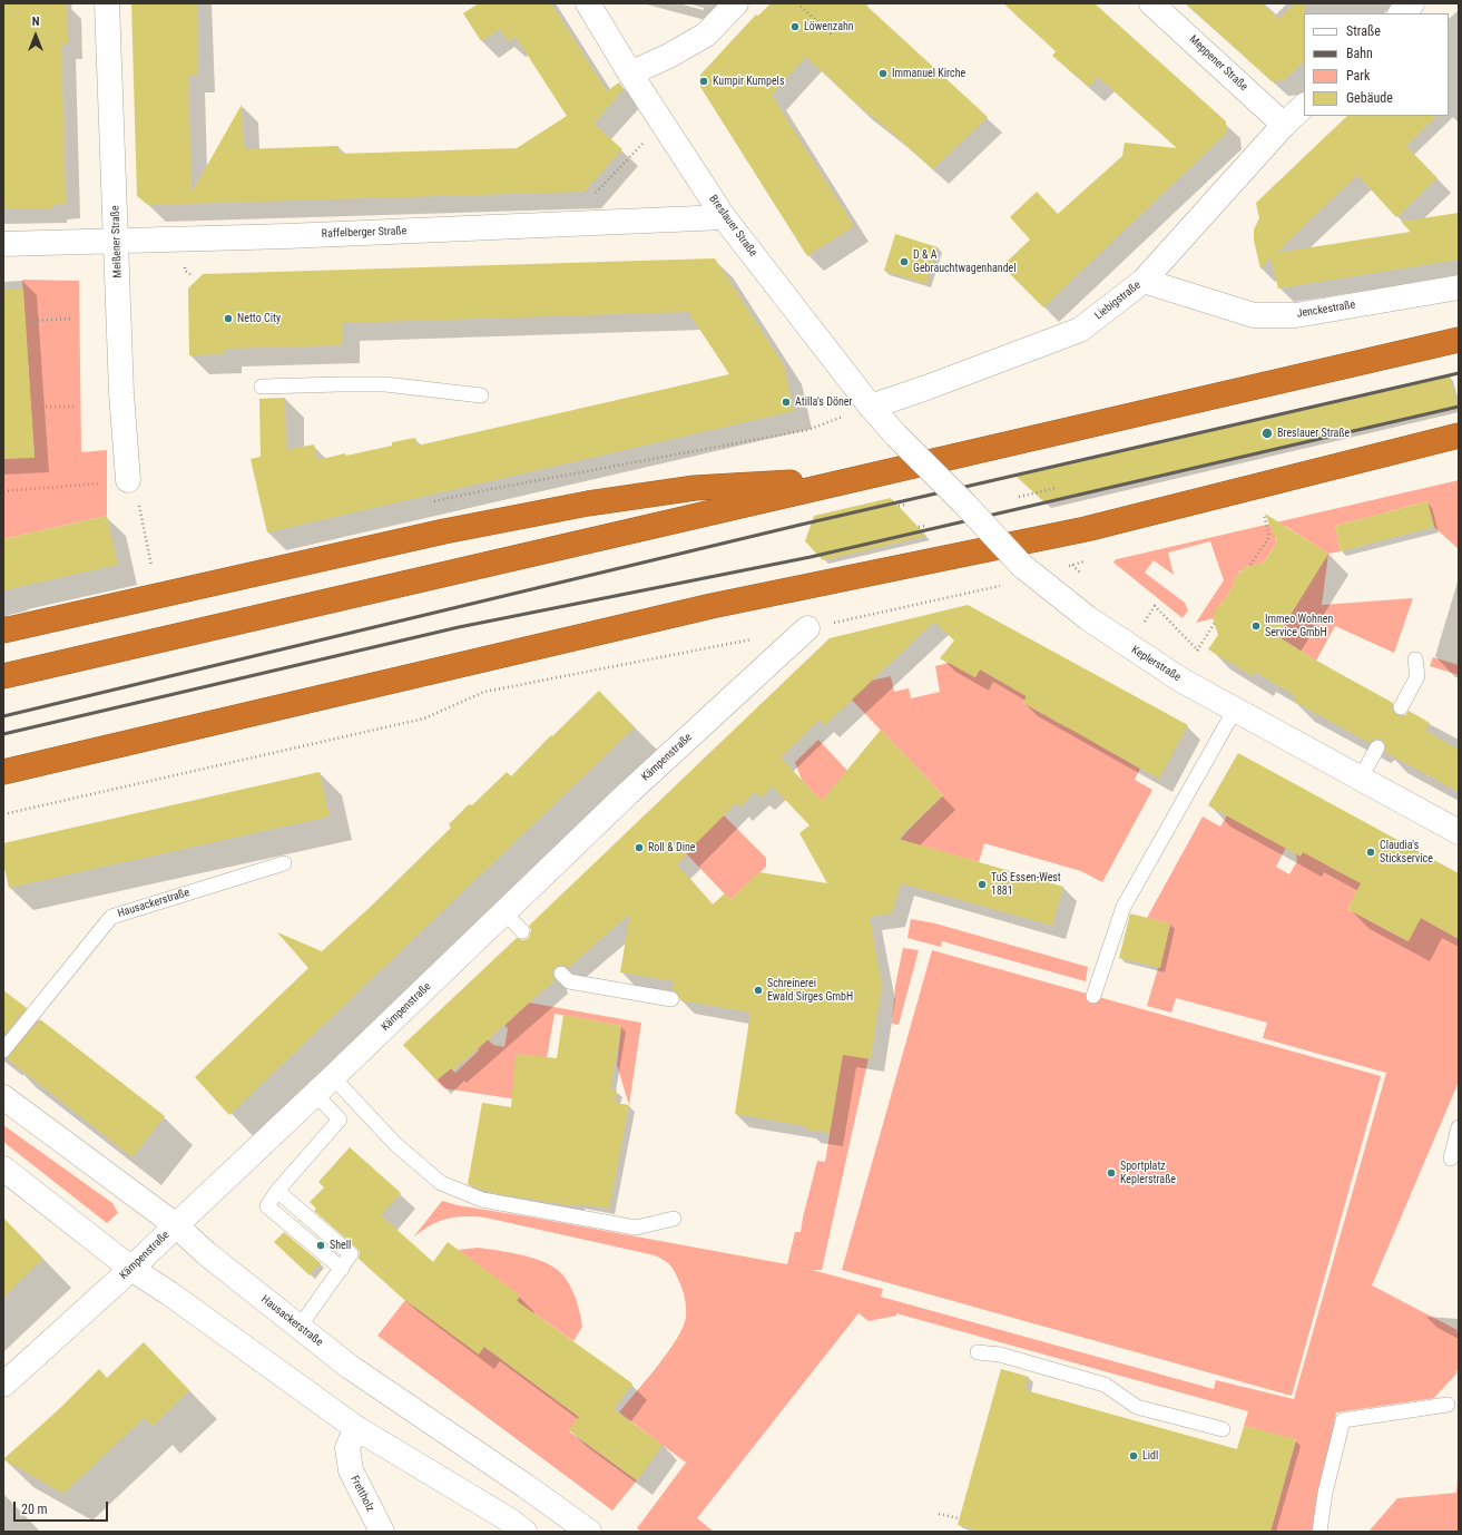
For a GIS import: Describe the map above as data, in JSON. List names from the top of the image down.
{
  "streets": {
    "street": [
      "Meppener Straße",
      "Breslauer Straße",
      "Raffelberger Straße",
      "Meißener Straße",
      "Liebigstraße",
      "Jenckestraße",
      "Keplerstraße",
      "Kämpenstraße",
      "Hausackerstraße",
      "Frettholz"
    ]
  },
  "crossings": [
    ["Meppener Straße", "Liebigstraße"],
    ["Breslauer Straße", "Raffelberger Straße"],
    ["Breslauer Straße", "Liebigstraße"],
    ["Breslauer Straße", "Keplerstraße"],
    ["Raffelberger Straße", "Meißener Straße"],
    ["Liebigstraße", "Jenckestraße"],
    ["Kämpenstraße", "Hausackerstraße"]
  ],
  "places": [
    "Löwenzahn",
    "Immanuel Kirche",
    "Kumpir Kumpels",
    "D & A Gebrauchtwagenhandel",
    "Netto City",
    "Atilla's Döner",
    "Breslauer Straße",
    "Immeo Wohnen Service GmbH",
    "Roll & Dine",
    "Claudia's Stickservice",
    "TuS Essen-West 1881",
    "Schreinerei Ewald Sirges GmbH",
    "Sportplatz Keplerstraße",
    "Shell",
    "Lidl"
  ],
  "legend": [
    "Straße",
    "Bahn",
    "Park",
    "Gebäude"
  ],
  "scale_bar": "20 m",
  "north": "top"
}
